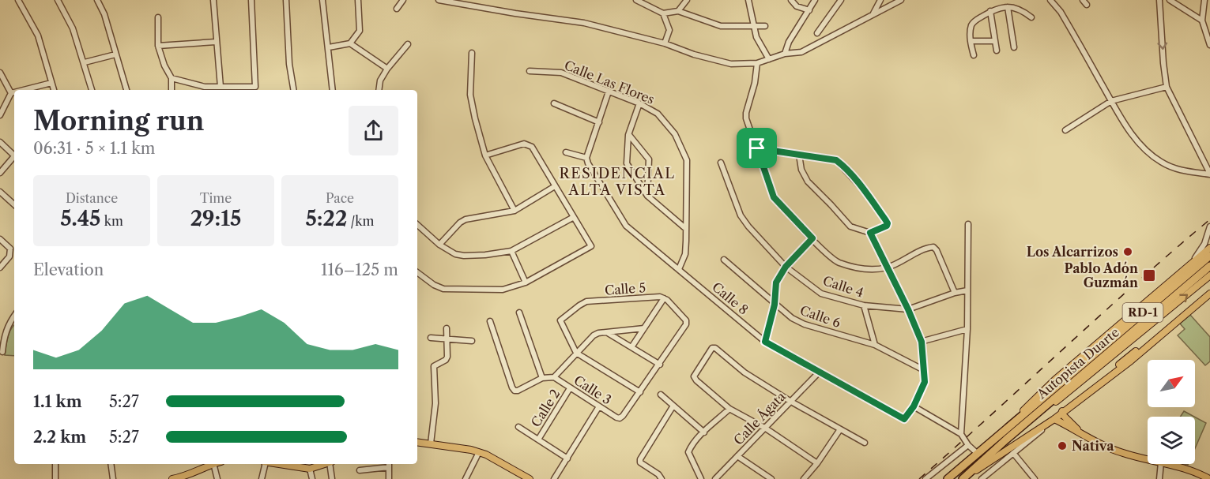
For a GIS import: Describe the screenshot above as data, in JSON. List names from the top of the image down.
{
  "streets": {
    "highway": ["RD-1", "Autopista Duarte"],
    "street": [
      "Calle Las Flores",
      "Calle 4",
      "Calle 5",
      "Calle 8",
      "Calle 6",
      "Calle 3",
      "Calle 2",
      "Calle Ágata"
    ]
  },
  "crossings": [
    ["Calle Las Flores", "Calle 8"],
    ["Calle 8", "Calle Ágata"],
    ["RD-1", "Autopista Duarte"],
    ["Calle 3", "Calle 2"]
  ],
  "districts": ["RESIDENCIAL ALTA VISTA"],
  "places": {
    "other": ["Los Alcarrizos", "Nativa"],
    "transit": ["Pablo Adón Guzmán"]
  },
  "north": "top right",
  "page": {
    "heading": ["Morning run", "06:31 · 5 × 1.1 km"],
    "stats": [
      ["Distance", "5.45 km"],
      ["Time", "29:15"],
      ["Pace", "5:22 /km"]
    ],
    "chart": ["Elevation", "116–125 m"],
    "list": [
      {
        "name": "1.1 km",
        "note": "5:27"
      },
      {
        "name": "2.2 km",
        "note": "5:27"
      }
    ]
  }
}
